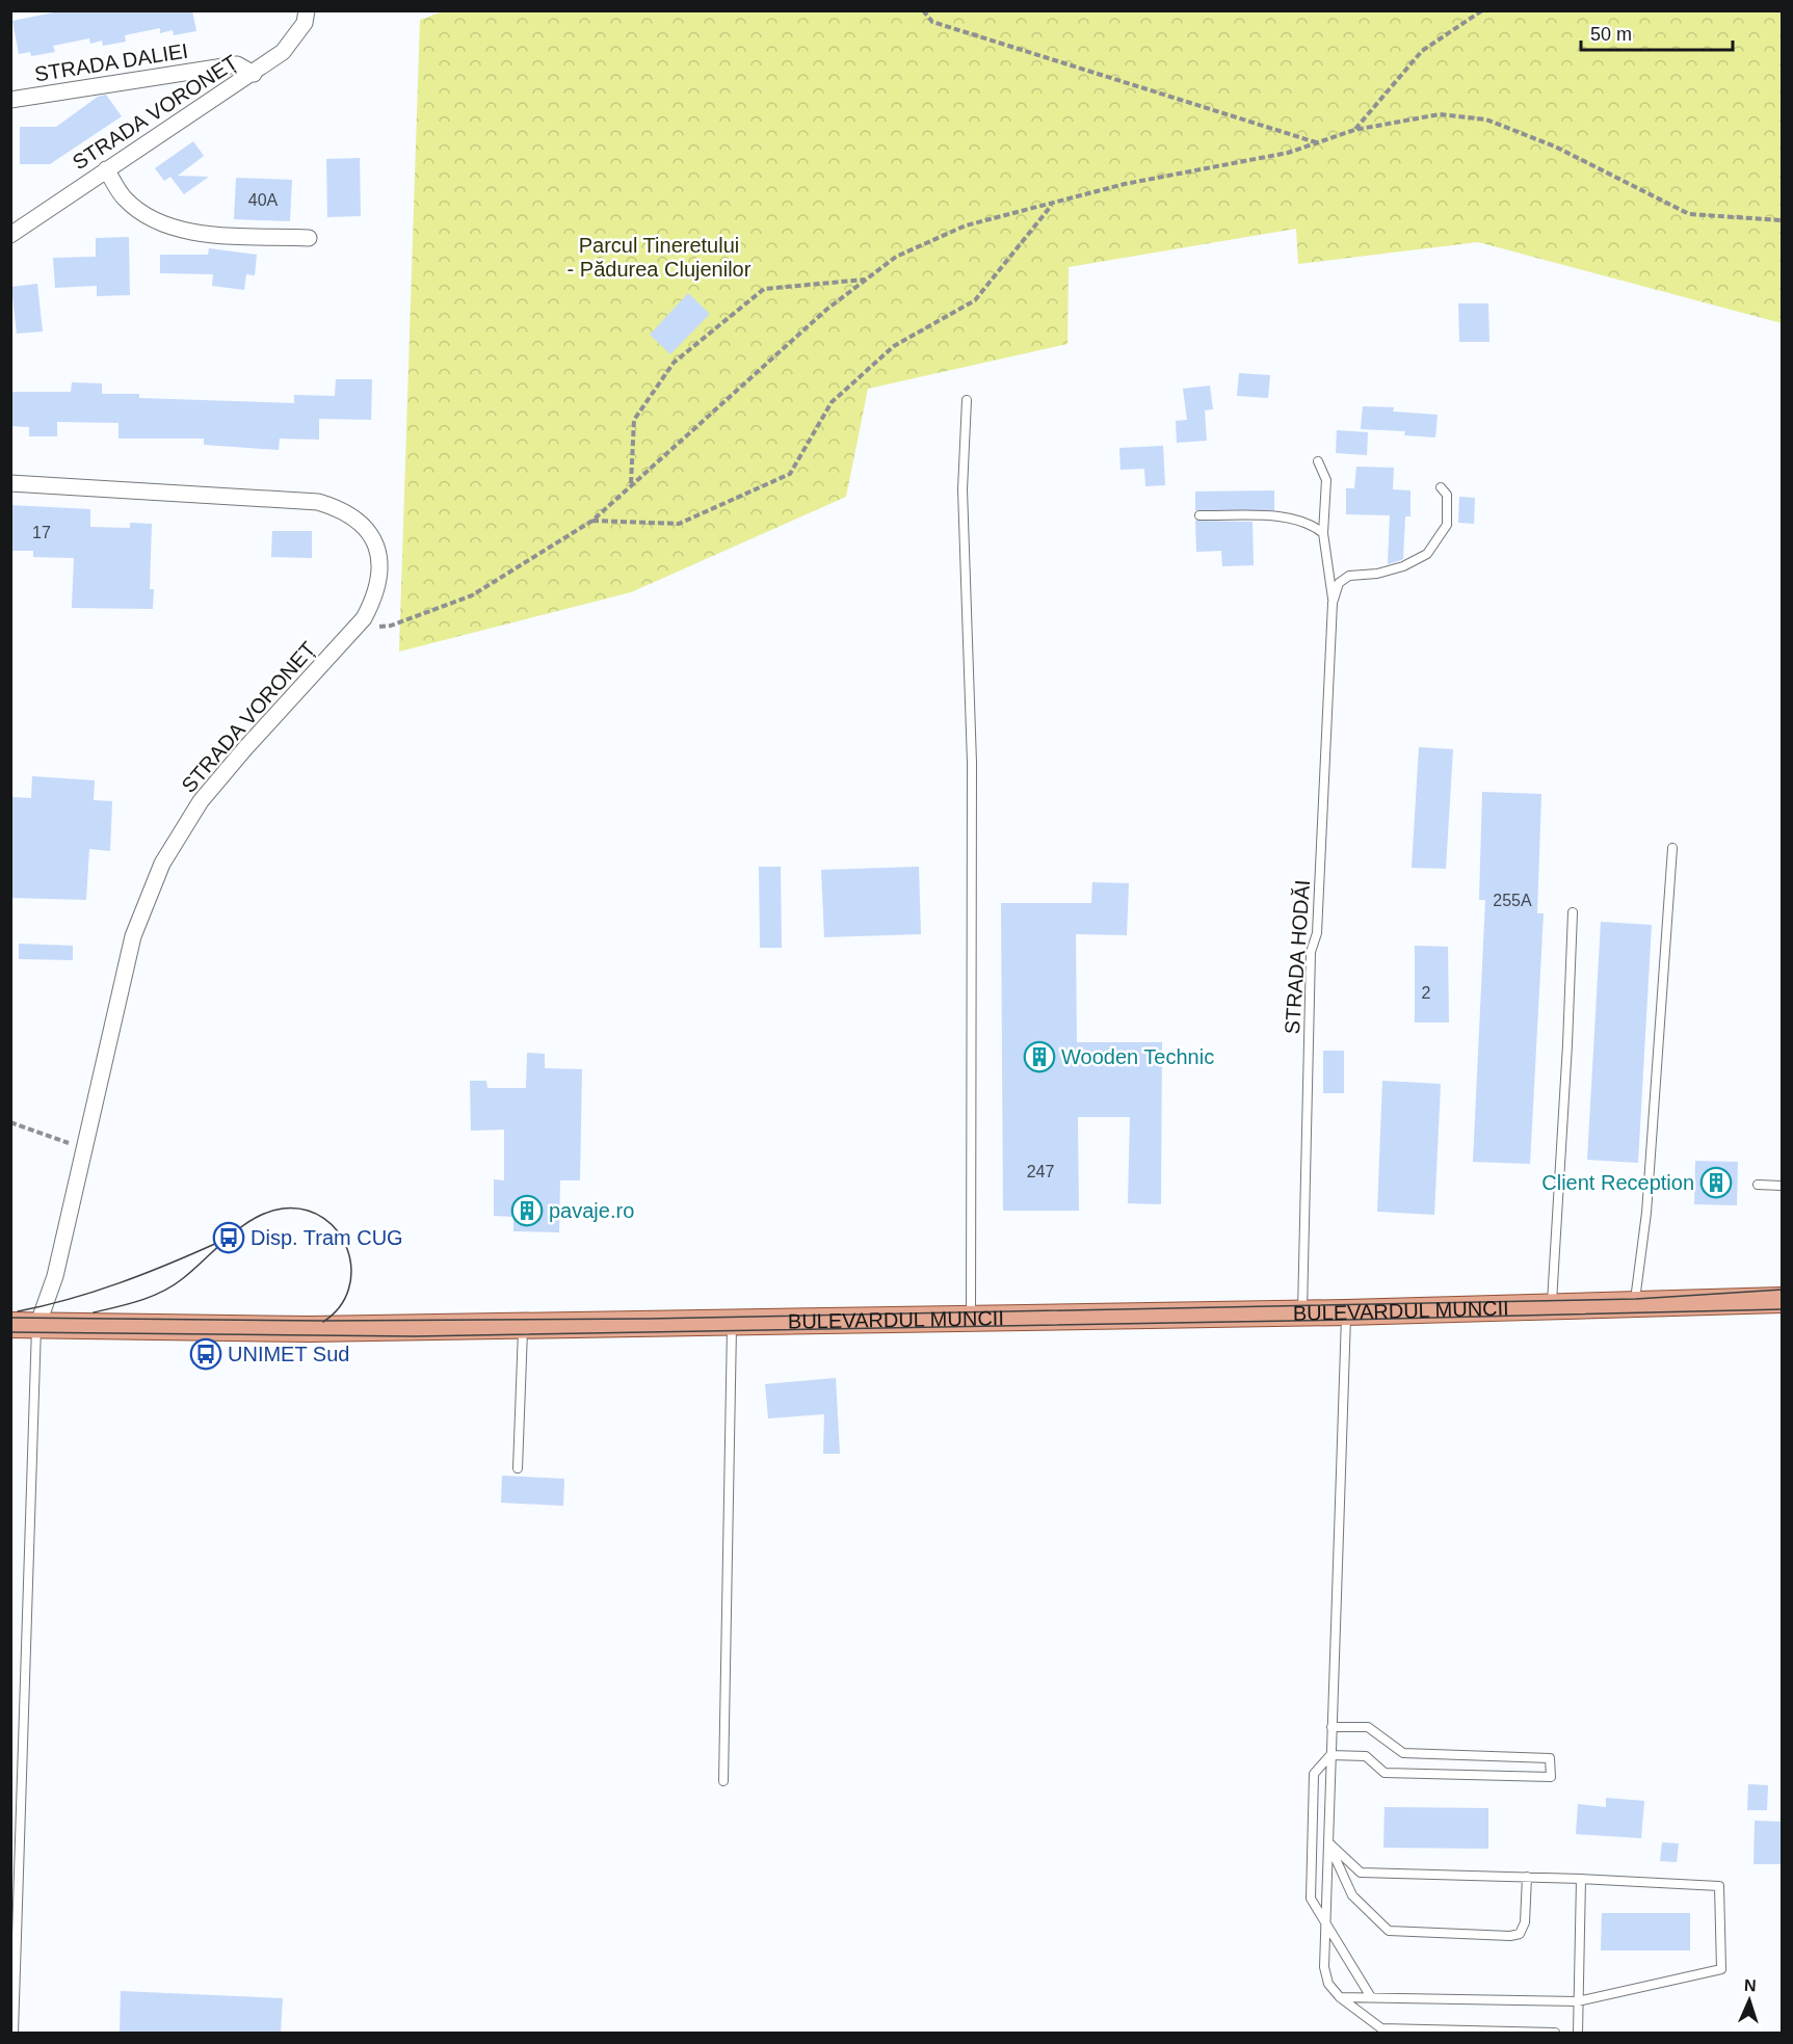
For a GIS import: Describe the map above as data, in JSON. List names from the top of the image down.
{
  "streets": {
    "main road": ["BULEVARDUL MUNCII"],
    "street": ["STRADA DALIEI", "STRADA VORONEȚ"],
    "lane": ["STRADA HODĂI"]
  },
  "crossings": [
    ["STRADA DALIEI", "STRADA VORONEȚ"],
    ["STRADA VORONEȚ", "BULEVARDUL MUNCII"],
    ["STRADA HODĂI", "BULEVARDUL MUNCII"]
  ],
  "parks": ["Parcul Tineretului - Pădurea Clujenilor"],
  "places": {
    "building": ["Wooden Technic", "Client Reception", "pavaje.ro"],
    "bus stop": ["Disp. Tram CUG", "UNIMET Sud"]
  },
  "house_numbers": [
    "40A",
    "17",
    "255A",
    "2",
    "247"
  ],
  "scale_bar": "50 m",
  "north": "top"
}
